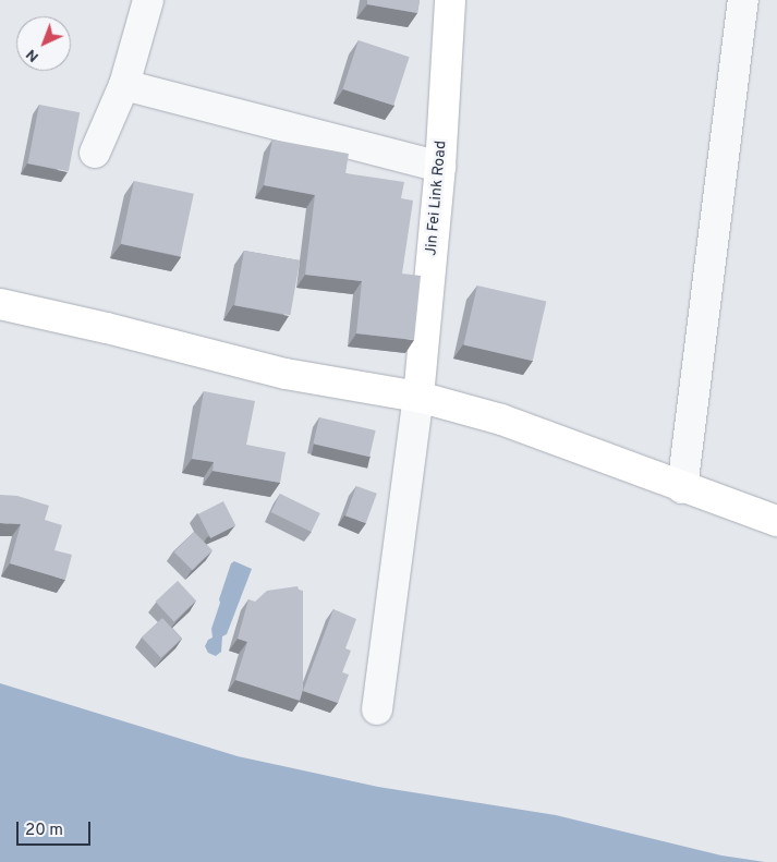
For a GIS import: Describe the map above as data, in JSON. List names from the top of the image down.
{
  "streets": {
    "main road": ["Jin Fei Link Road"]
  },
  "scale_bar": "20 m",
  "north": "bottom left"
}
